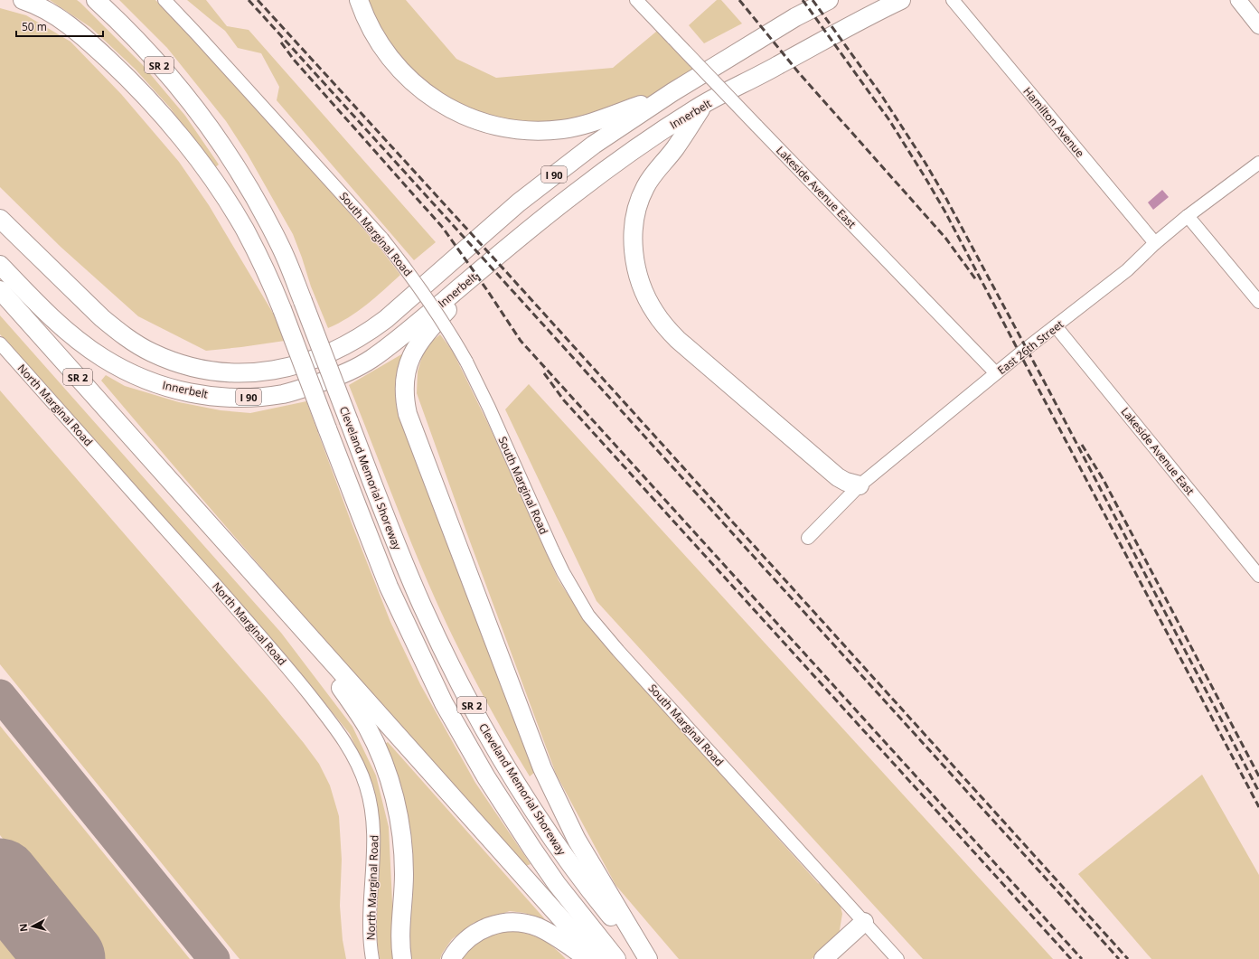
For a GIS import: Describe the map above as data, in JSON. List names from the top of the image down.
{
  "streets": {
    "highway": [
      "SR 2",
      "Innerbelt",
      "I 90",
      "Cleveland Memorial Shoreway"
    ],
    "street": [
      "Hamilton Avenue",
      "Lakeside Avenue East",
      "South Marginal Road",
      "East 26th Street",
      "North Marginal Road"
    ]
  },
  "crossings": [
    ["Hamilton Avenue", "East 26th Street"],
    ["Lakeside Avenue East", "East 26th Street"]
  ],
  "scale_bar": "50 m",
  "north": "left"
}
